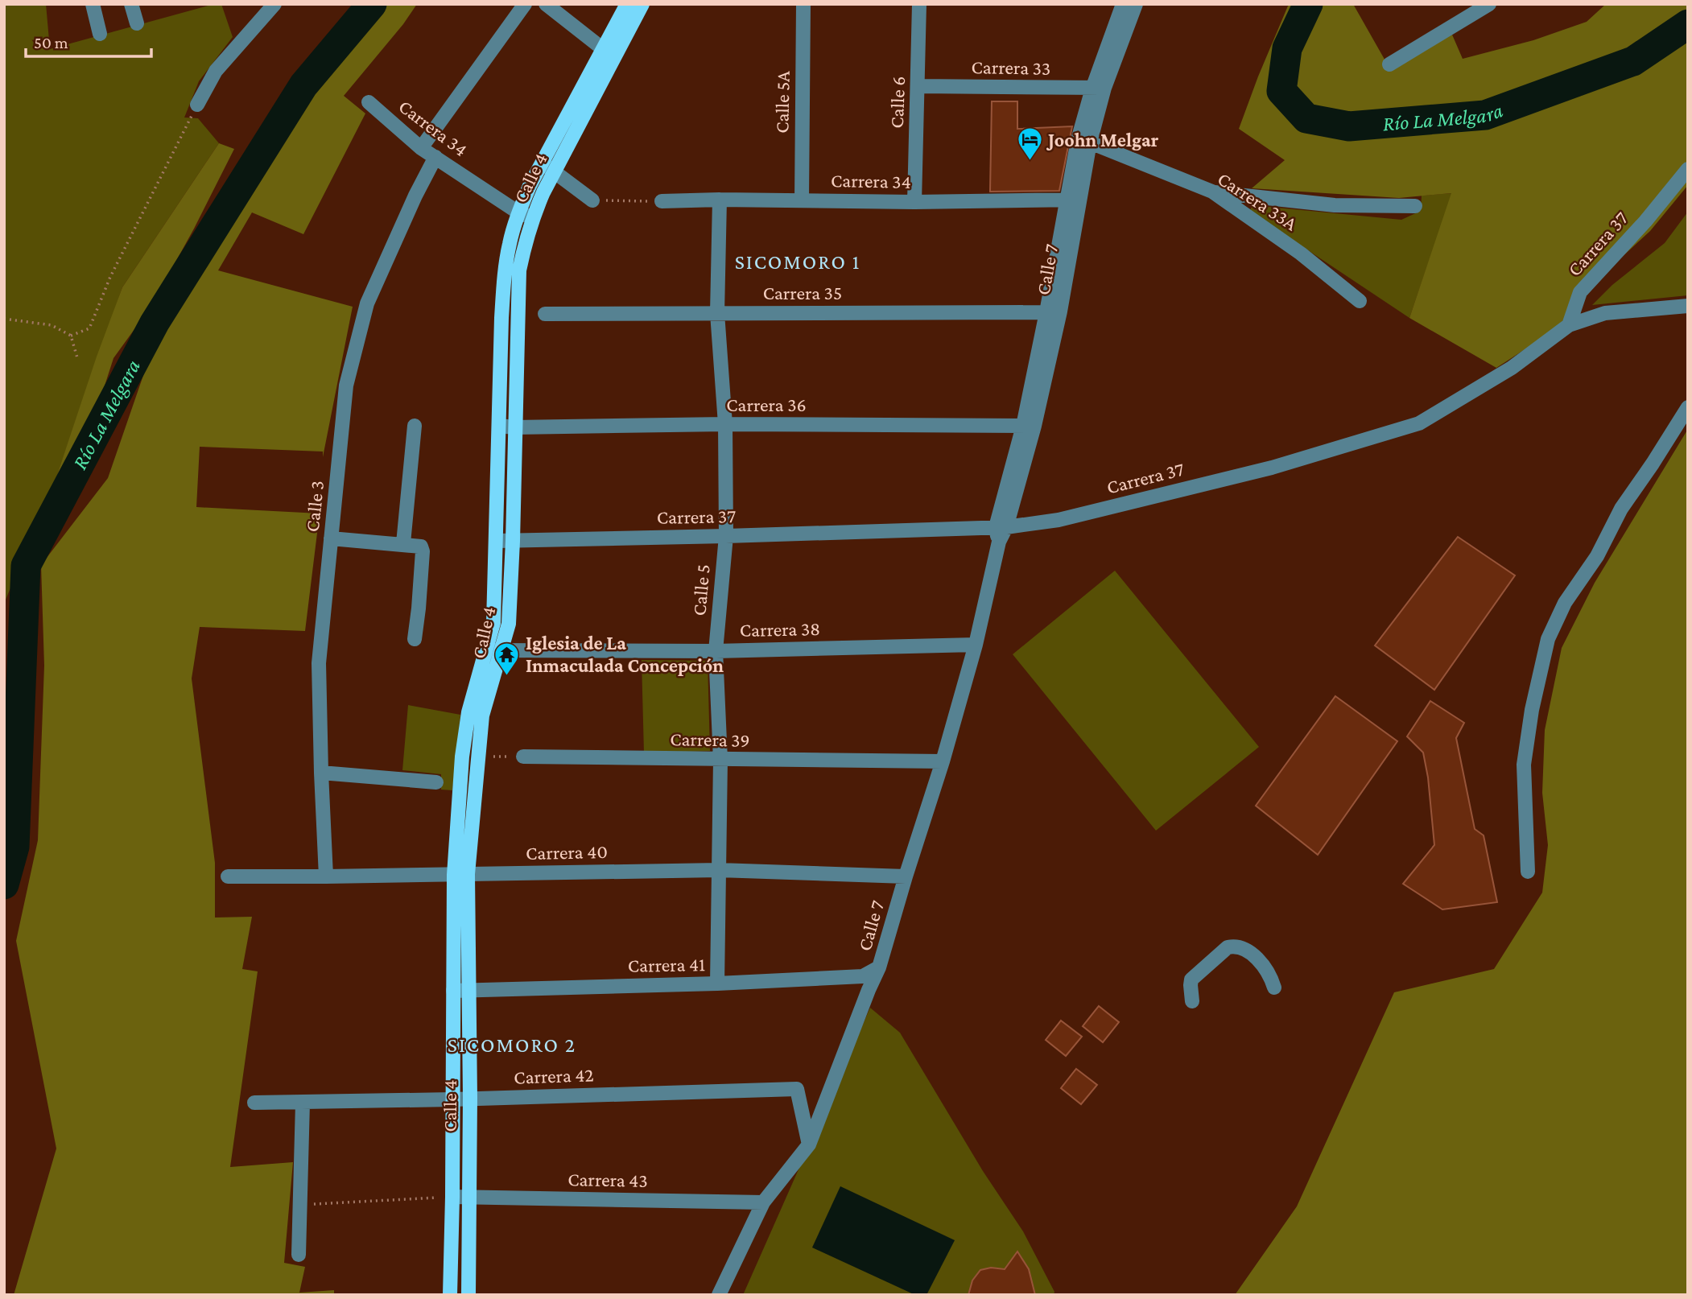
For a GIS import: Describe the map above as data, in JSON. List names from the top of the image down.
{
  "streets": {
    "main road": ["Calle 4"],
    "street": [
      "Carrera 33",
      "Calle 5A",
      "Calle 6",
      "Carrera 34",
      "Carrera 33A",
      "Carrera 37",
      "Calle 7",
      "Carrera 35",
      "Carrera 36",
      "Calle 3",
      "Calle 5",
      "Carrera 38",
      "Carrera 39",
      "Carrera 40",
      "Carrera 41",
      "Carrera 42",
      "Carrera 43"
    ]
  },
  "crossings": [
    ["Carrera 33", "Calle 6"],
    ["Carrera 33", "Calle 7"],
    ["Calle 5A", "Carrera 34"],
    ["Calle 6", "Carrera 34"],
    ["Carrera 34", "Calle 4"],
    ["Carrera 34", "Calle 7"],
    ["Carrera 34", "Calle 3"],
    ["Carrera 34", "Calle 5"],
    ["Calle 4", "Carrera 37"],
    ["Calle 4", "Carrera 36"],
    ["Calle 4", "Carrera 38"],
    ["Calle 4", "Carrera 40"],
    ["Calle 4", "Carrera 41"],
    ["Calle 4", "Carrera 42"],
    ["Calle 4", "Carrera 43"],
    ["Carrera 33A", "Calle 7"],
    ["Carrera 37", "Calle 7"],
    ["Carrera 37", "Calle 5"],
    ["Calle 7", "Carrera 35"],
    ["Calle 7", "Carrera 36"],
    ["Calle 7", "Carrera 38"],
    ["Calle 7", "Carrera 39"],
    ["Calle 7", "Carrera 40"],
    ["Calle 7", "Carrera 41"],
    ["Calle 7", "Carrera 42"],
    ["Calle 7", "Carrera 43"],
    ["Carrera 35", "Calle 5"],
    ["Carrera 36", "Calle 5"],
    ["Calle 3", "Carrera 40"],
    ["Calle 5", "Carrera 38"],
    ["Calle 5", "Carrera 39"],
    ["Calle 5", "Carrera 40"],
    ["Calle 5", "Carrera 41"]
  ],
  "districts": ["SICOMORO 1", "SICOMORO 2"],
  "water": ["Río La Melgara"],
  "places": {
    "hotel": ["Joohn Melgar"],
    "temple": ["Iglesia de La Inmaculada Concepción"]
  },
  "scale_bar": "50 m"
}
